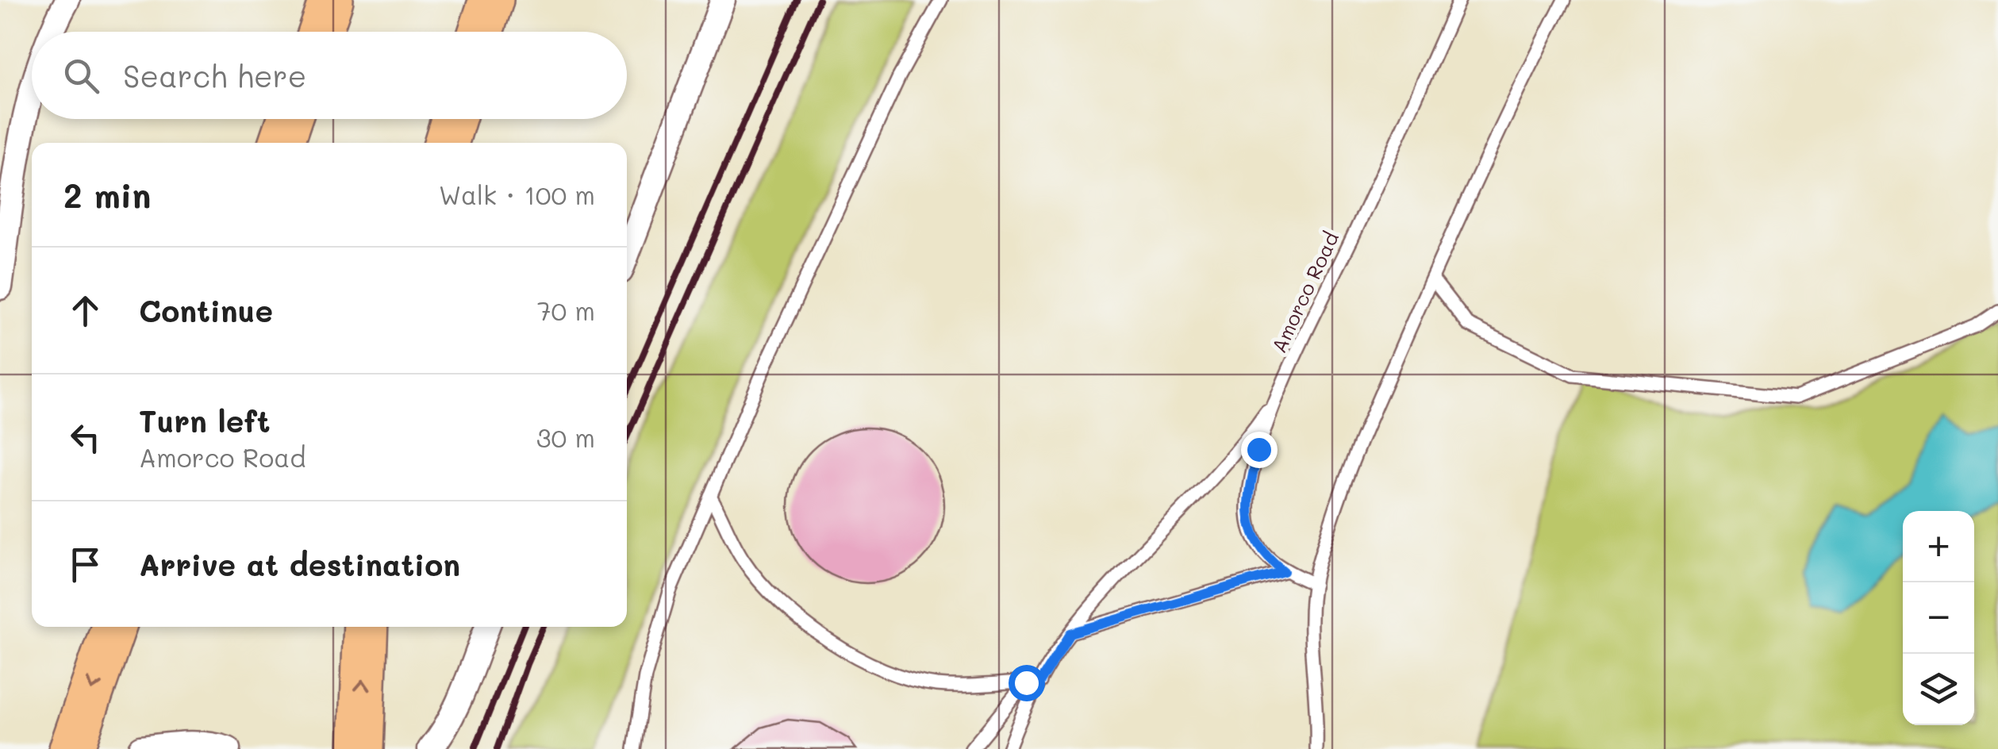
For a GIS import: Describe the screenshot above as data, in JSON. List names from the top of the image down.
{
  "streets": {
    "lane": ["Amorco Road"]
  },
  "page": {
    "search": "Search here",
    "heading": ["2 min", "Walk · 100 m"],
    "list": [
      ["Continue", "70 m"],
      ["Turn left", "Amorco Road", "30 m"],
      "Arrive at destination"
    ],
    "map_buttons": ["+", "−"]
  }
}
